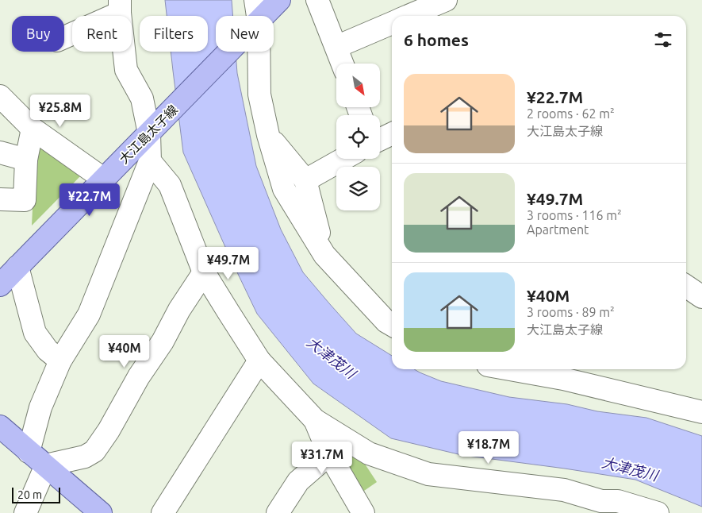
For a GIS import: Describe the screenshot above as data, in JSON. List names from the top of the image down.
{
  "streets": {
    "main road": ["大江島太子線"]
  },
  "water": ["大津茂川"],
  "scale_bar": "20 m",
  "north": "bottom right",
  "page": {
    "chip": [
      "Buy",
      "Rent",
      "Filters",
      "New"
    ],
    "heading": "6 homes",
    "list": [
      {
        "name": "¥22.7M",
        "note": "2 rooms · 62 m² · 大江島太子線"
      },
      {
        "name": "¥49.7M",
        "note": "3 rooms · 116 m² · Apartment"
      },
      {
        "name": "¥40M",
        "note": "3 rooms · 89 m² · 大江島太子線"
      }
    ],
    "price": [
      "¥25.8M",
      "¥22.7M",
      "¥49.7M",
      "¥40M",
      "¥18.7M",
      "¥31.7M"
    ],
    "scale": "20 m"
  }
}
